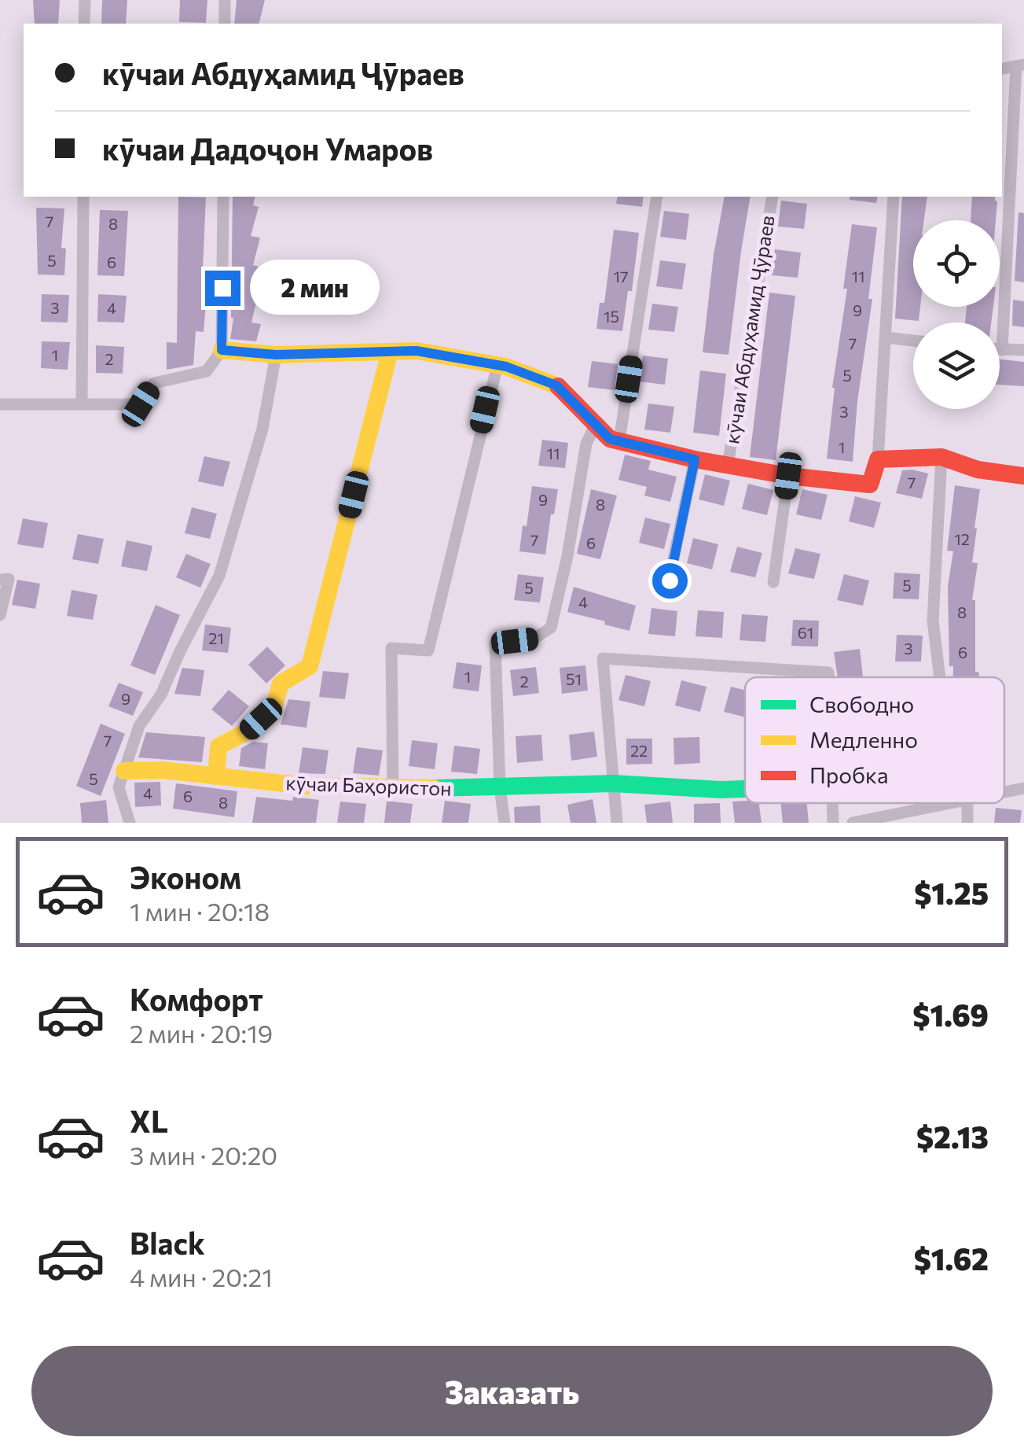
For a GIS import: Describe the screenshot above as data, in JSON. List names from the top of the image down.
{
  "streets": {
    "street": ["кӯчаи Абдуҳамид Ҷӯраев", "кӯчаи Баҳористон"]
  },
  "house_numbers": [
    "7",
    "8",
    "5",
    "6",
    "17",
    "11",
    "3",
    "4",
    "9",
    "15",
    "7",
    "1",
    "2",
    "5",
    "3",
    "1",
    "11",
    "7",
    "9",
    "8",
    "12",
    "7",
    "6",
    "5",
    "5",
    "4",
    "8",
    "61",
    "21",
    "3",
    "6",
    "1",
    "51",
    "2",
    "9",
    "7",
    "22",
    "5",
    "4",
    "6",
    "8"
  ],
  "legend": ["Свободно", "Медленно", "Пробка"],
  "page": {
    "banner": ["кӯчаи Абдуҳамид Ҷӯраев", "кӯчаи Дадоҷон Умаров"],
    "bubble": "2 мин",
    "list": [
      {
        "name": "Эконом",
        "note": "1 мин · 20:18",
        "value": "$1.25"
      },
      {
        "name": "Комфорт",
        "note": "2 мин · 20:19",
        "value": "$1.69"
      },
      {
        "name": "XL",
        "note": "3 мин · 20:20",
        "value": "$2.13"
      },
      {
        "name": "Black",
        "note": "4 мин · 20:21",
        "value": "$1.62"
      }
    ],
    "buttons": "Заказать"
  }
}
